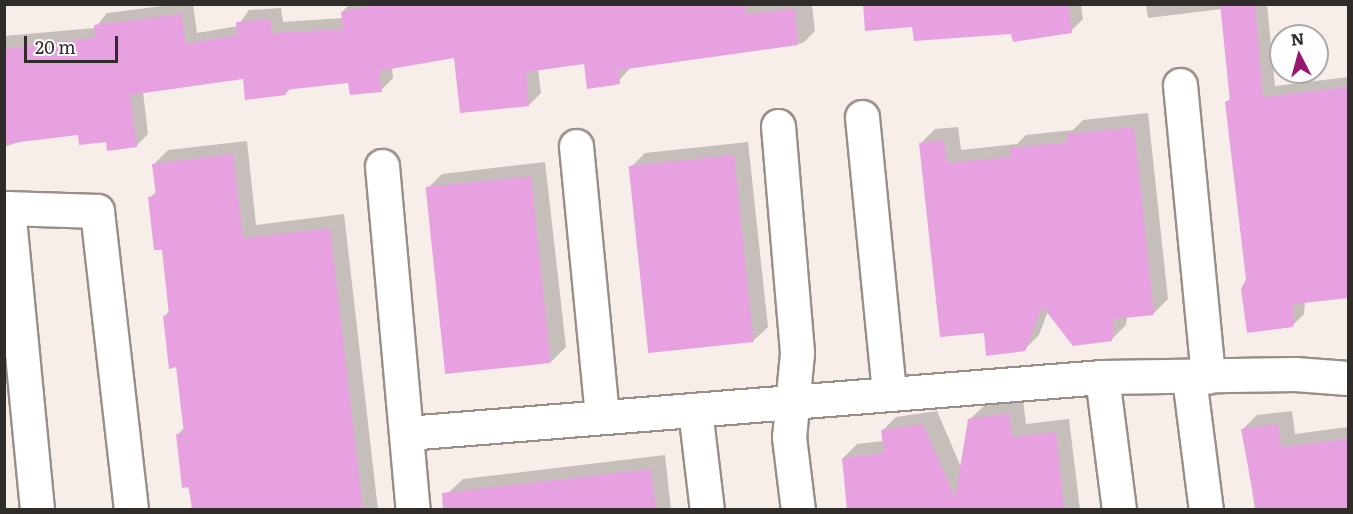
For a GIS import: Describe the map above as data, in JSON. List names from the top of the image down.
{
  "scale_bar": "20 m",
  "north": "top"
}
